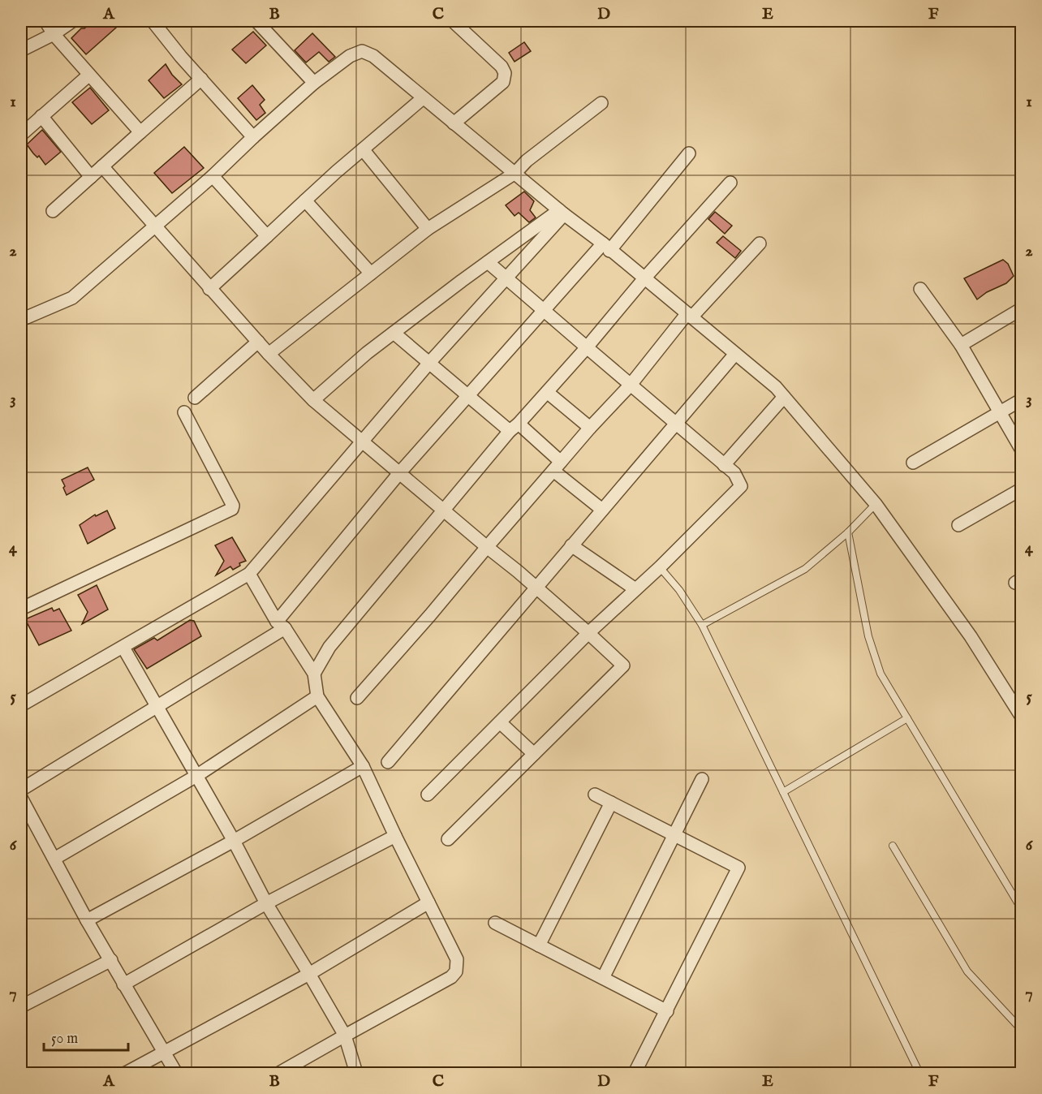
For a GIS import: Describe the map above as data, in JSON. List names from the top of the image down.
{
  "scale_bar": "50 m",
  "grid": {
    "columns": [
      "A",
      "B",
      "C",
      "D",
      "E",
      "F"
    ],
    "rows": [
      "1",
      "2",
      "3",
      "4",
      "5",
      "6",
      "7"
    ]
  }
}
